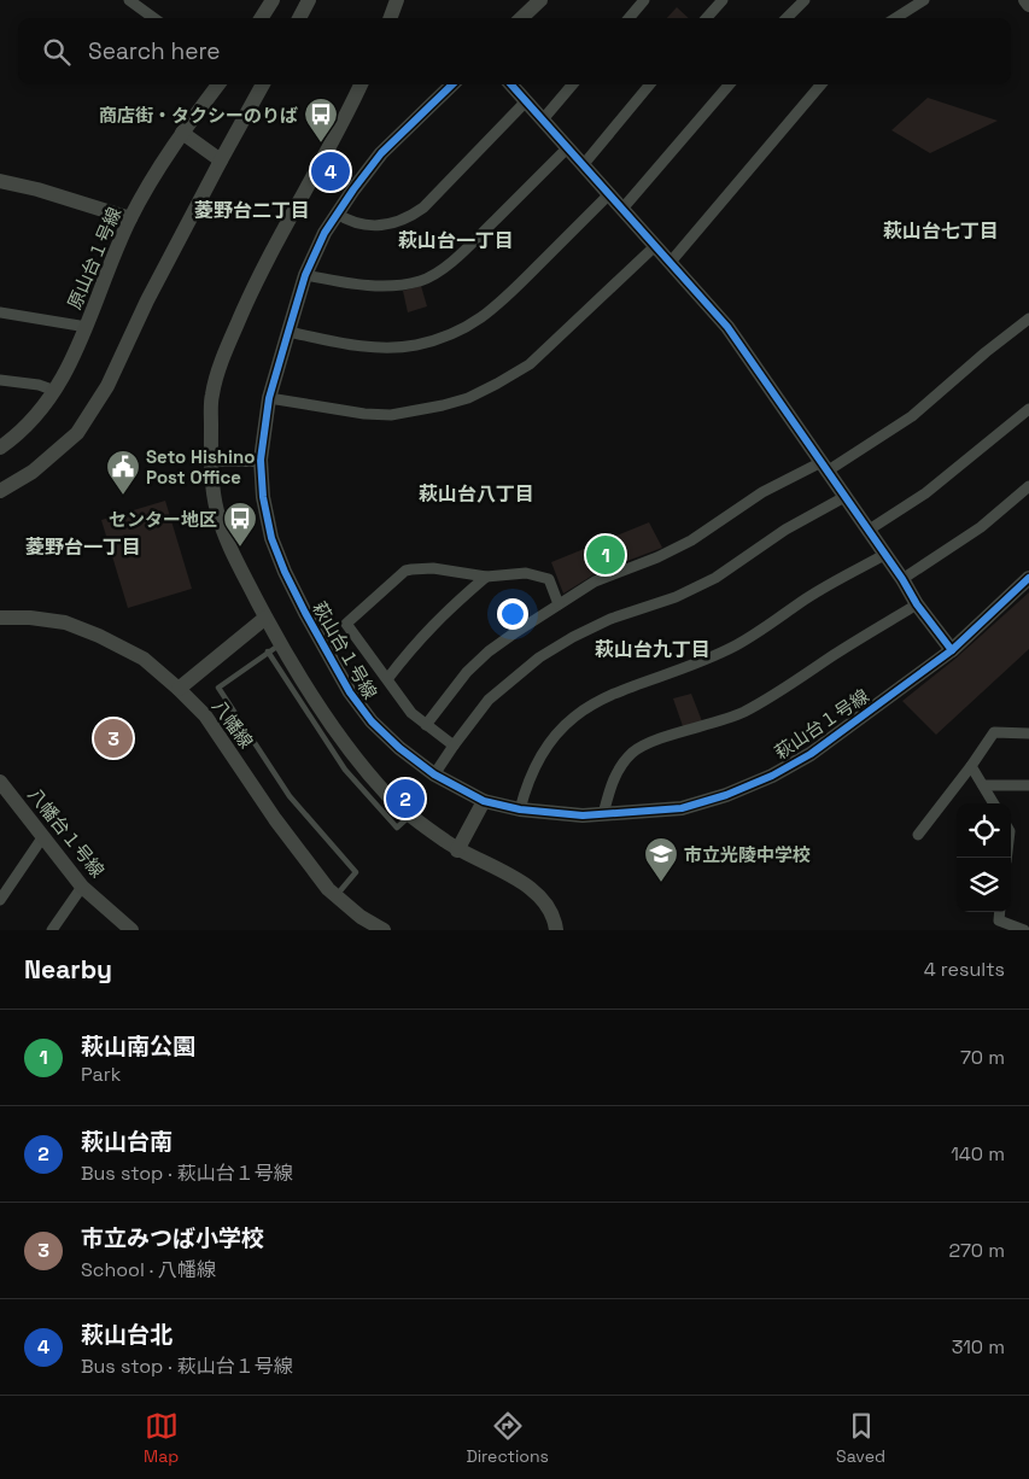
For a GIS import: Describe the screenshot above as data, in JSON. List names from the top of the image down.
{
  "streets": {
    "street": [
      "原山台１号線",
      "萩山台１号線",
      "八幡線",
      "八幡台１号線"
    ]
  },
  "districts": [
    "菱野台二丁目",
    "萩山台七丁目",
    "萩山台一丁目",
    "萩山台八丁目",
    "菱野台一丁目",
    "萩山台九丁目"
  ],
  "places": {
    "bus stop": ["商店街・タクシーのりば", "センター地区"],
    "public building": ["Seto Hishino Post Office"],
    "school or university": ["市立光陵中学校"]
  },
  "page": {
    "search": "Search here",
    "pins": [
      "4",
      "1",
      "3",
      "2"
    ],
    "heading": ["Nearby", "4 results"],
    "list": [
      {
        "mark": "1",
        "name": "萩山南公園",
        "note": "Park",
        "value": "70 m"
      },
      {
        "mark": "2",
        "name": "萩山台南",
        "note": "Bus stop · 萩山台１号線",
        "value": "140 m"
      },
      {
        "mark": "3",
        "name": "市立みつば小学校",
        "note": "School · 八幡線",
        "value": "270 m"
      },
      {
        "mark": "4",
        "name": "萩山台北",
        "note": "Bus stop · 萩山台１号線",
        "value": "310 m"
      }
    ],
    "nav": ["Map", "Directions", "Saved"]
  }
}
